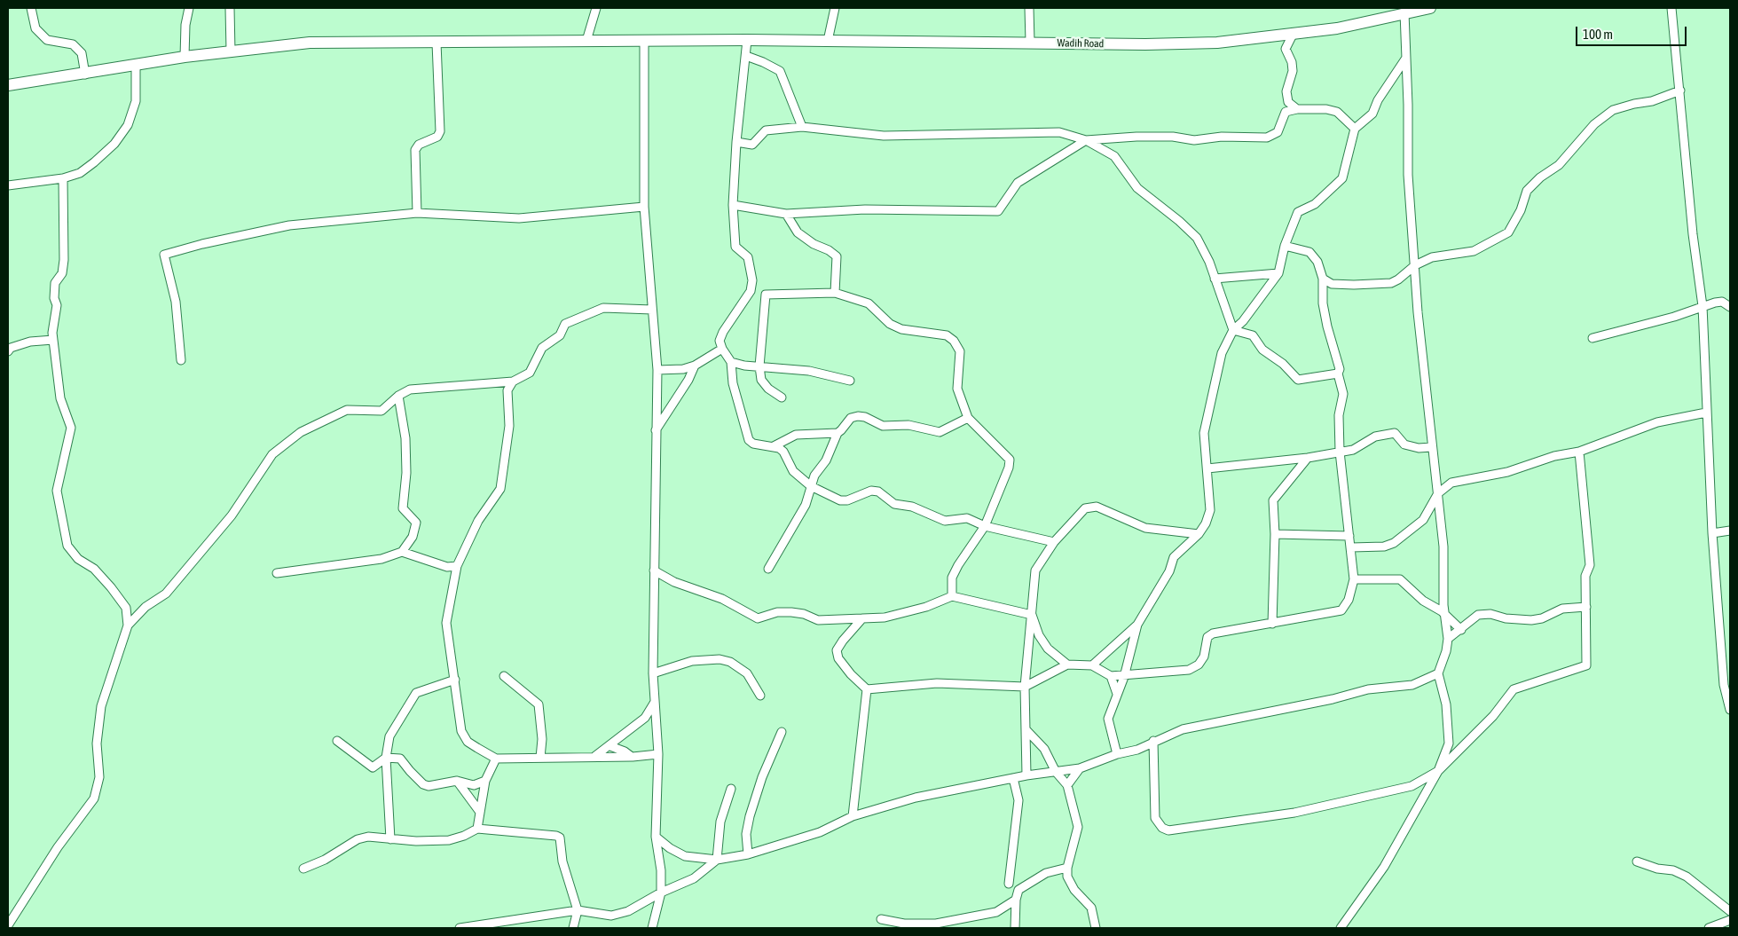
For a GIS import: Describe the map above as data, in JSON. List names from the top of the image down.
{
  "streets": {
    "street": ["Wadih Road"]
  },
  "scale_bar": "100 m"
}
